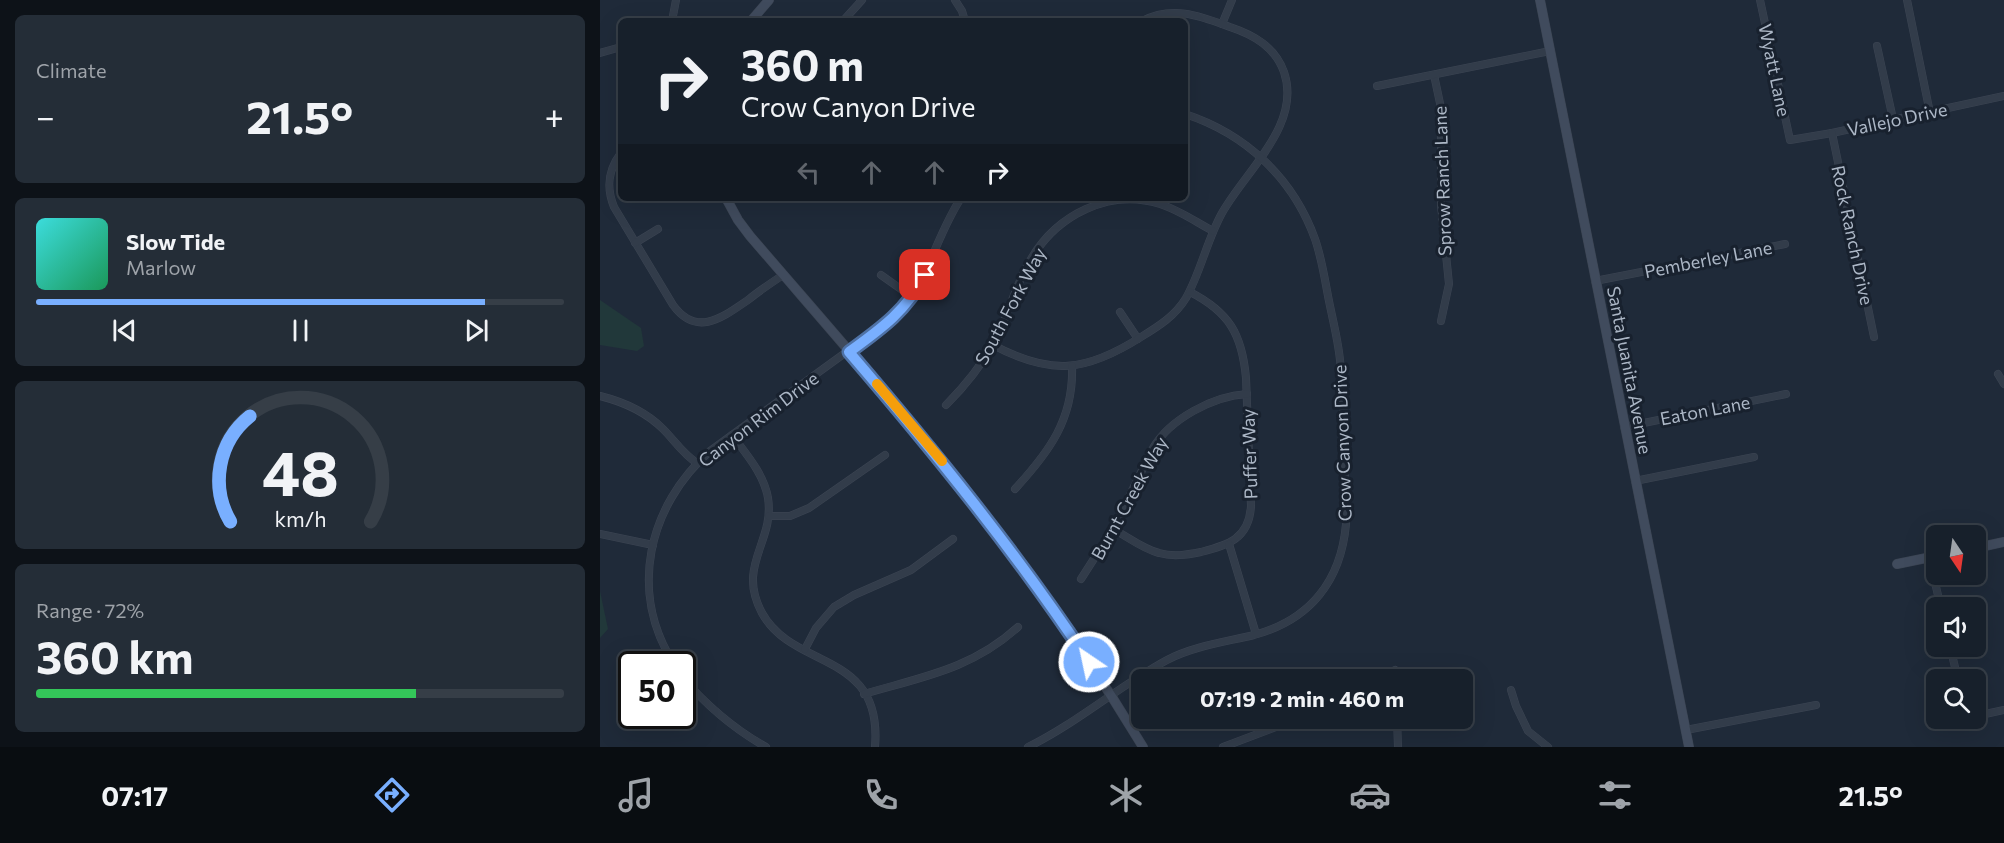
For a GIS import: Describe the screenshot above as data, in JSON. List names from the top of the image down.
{
  "streets": {
    "street": [
      "Wyatt Lane",
      "Vallejo Drive",
      "Sprow Ranch Lane",
      "Rock Ranch Drive",
      "Pemberley Lane",
      "South Fork Way",
      "Santa Juanita Avenue",
      "Eaton Lane",
      "Canyon Rim Drive",
      "Crow Canyon Drive",
      "Puffer Way",
      "Burnt Creek Way"
    ]
  },
  "crossings": [
    ["Wyatt Lane", "Vallejo Drive"],
    ["Vallejo Drive", "Rock Ranch Drive"],
    ["Pemberley Lane", "Santa Juanita Avenue"],
    ["Santa Juanita Avenue", "Eaton Lane"],
    ["Puffer Way", "Burnt Creek Way"]
  ],
  "north": "bottom",
  "page": {
    "tile": [
      "Climate",
      ["Range · 72%", "360 km"]
    ],
    "turn": ["360 m", "Crow Canyon Drive"],
    "heat": ["−", "21.5°", "+"],
    "song": ["Slow Tide", "Marlow"],
    "limit": "50",
    "trip": "07:19 · 2 min · 460 m",
    "tabs": ["07:17", "21.5°"],
    "gauge": ["48", "km/h"]
  }
}
